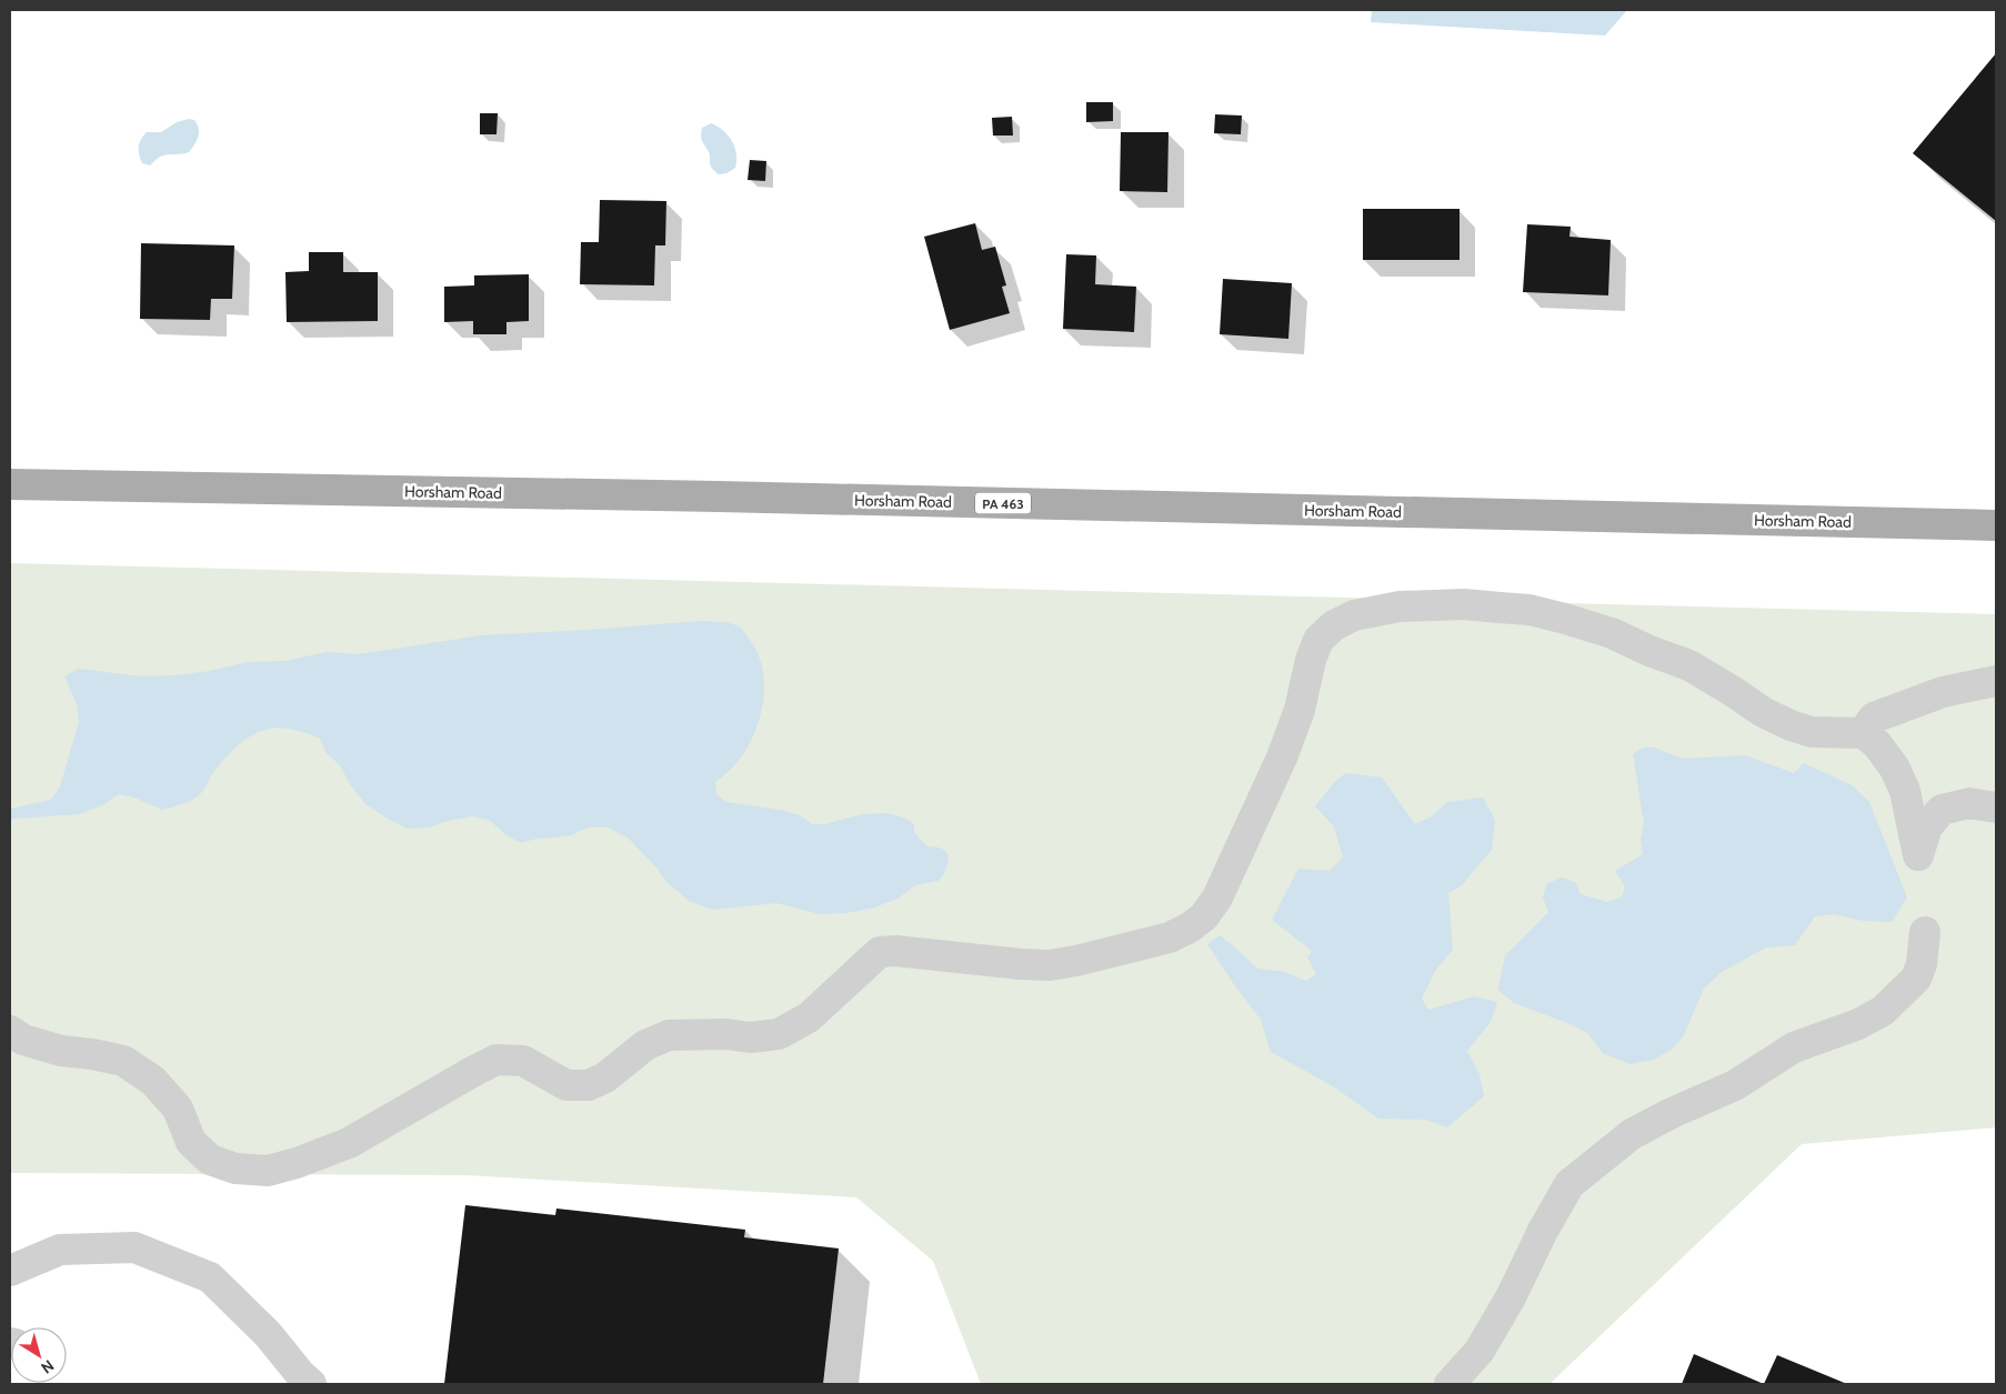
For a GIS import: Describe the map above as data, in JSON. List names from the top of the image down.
{
  "streets": {
    "main road": ["Horsham Road", "PA 463"]
  },
  "north": "bottom right"
}
